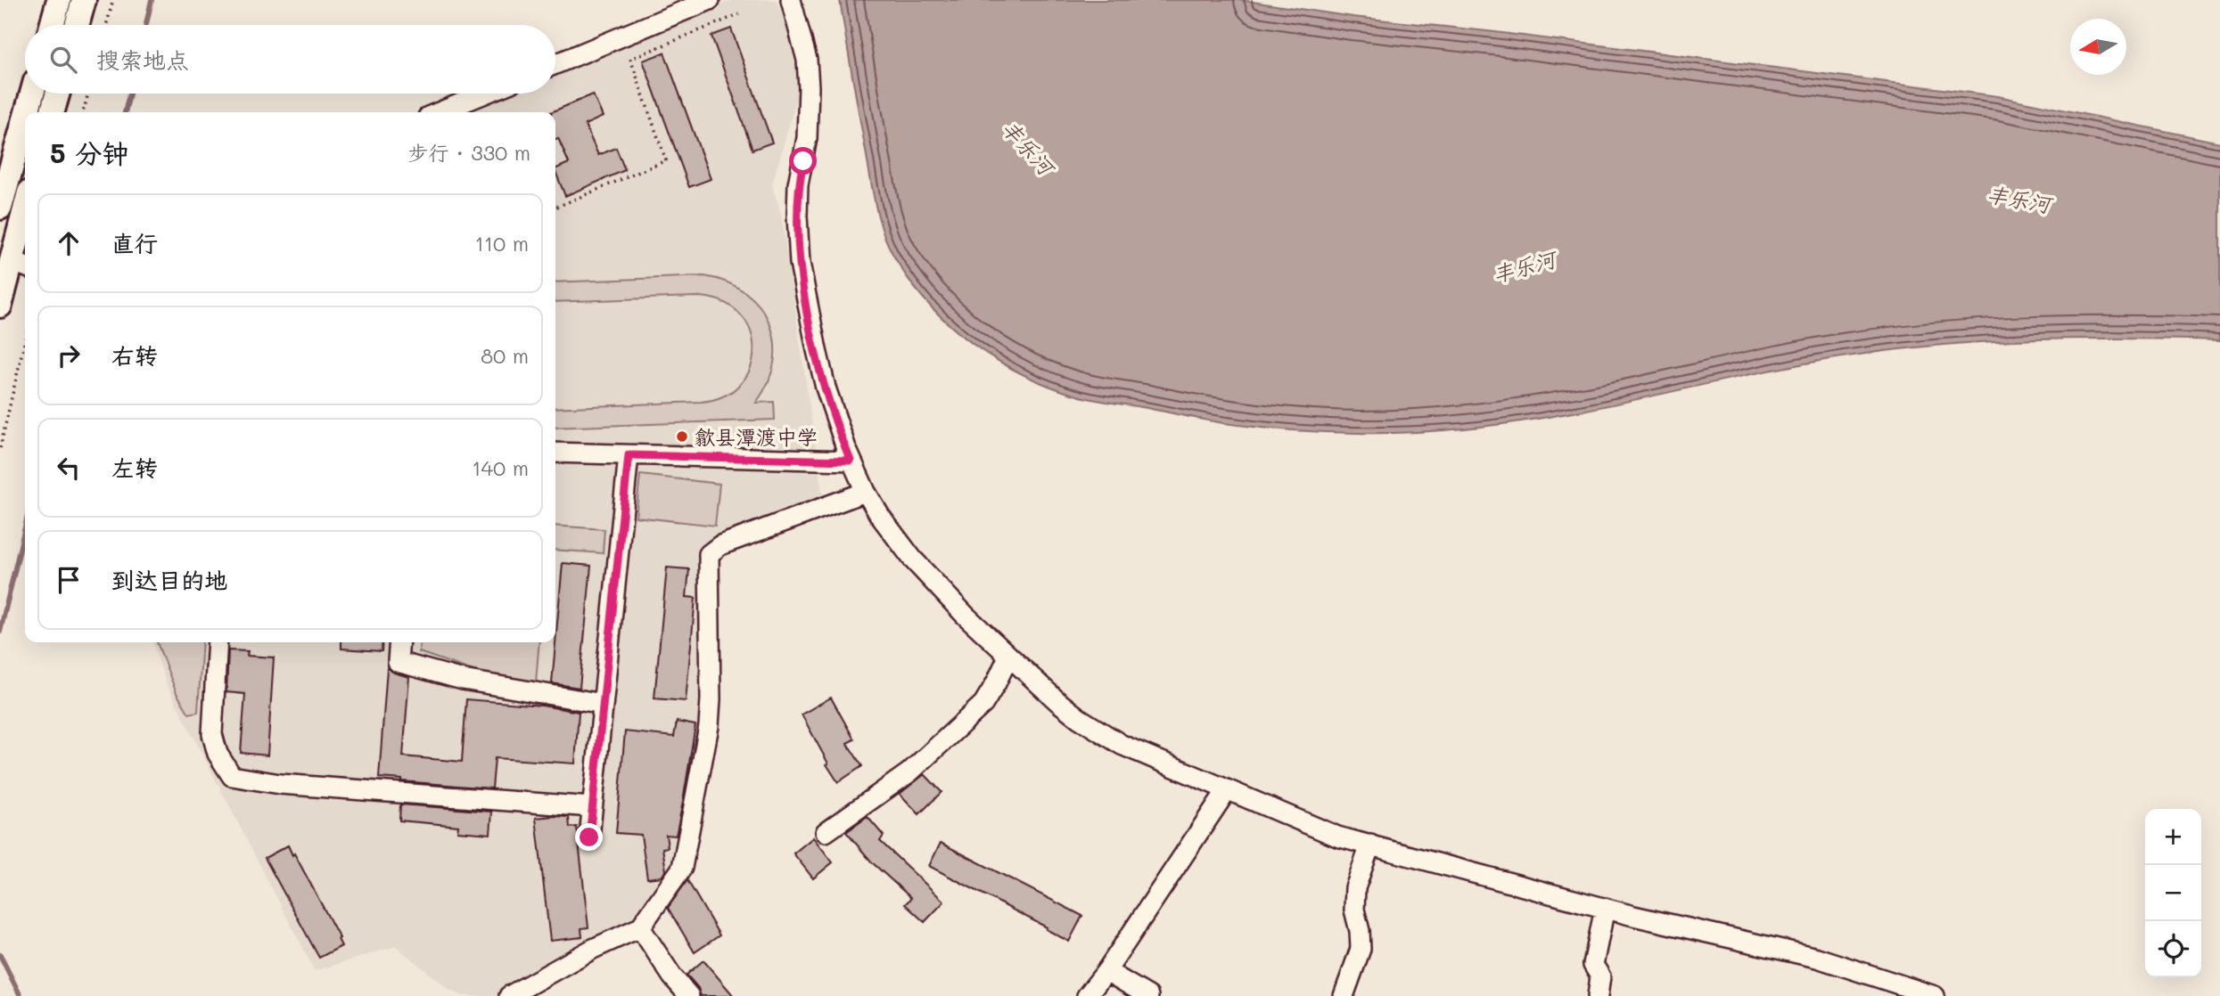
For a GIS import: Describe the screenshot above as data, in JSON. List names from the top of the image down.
{
  "water": ["丰乐河"],
  "places": ["歙县潭渡中学"],
  "north": "left",
  "page": {
    "search": "搜索地点",
    "heading": ["5 分钟", "步行 · 330 m"],
    "list": [
      ["直行", "110 m"],
      ["右转", "80 m"],
      ["左转", "140 m"],
      "到达目的地"
    ],
    "map_buttons": ["+", "−"]
  }
}
